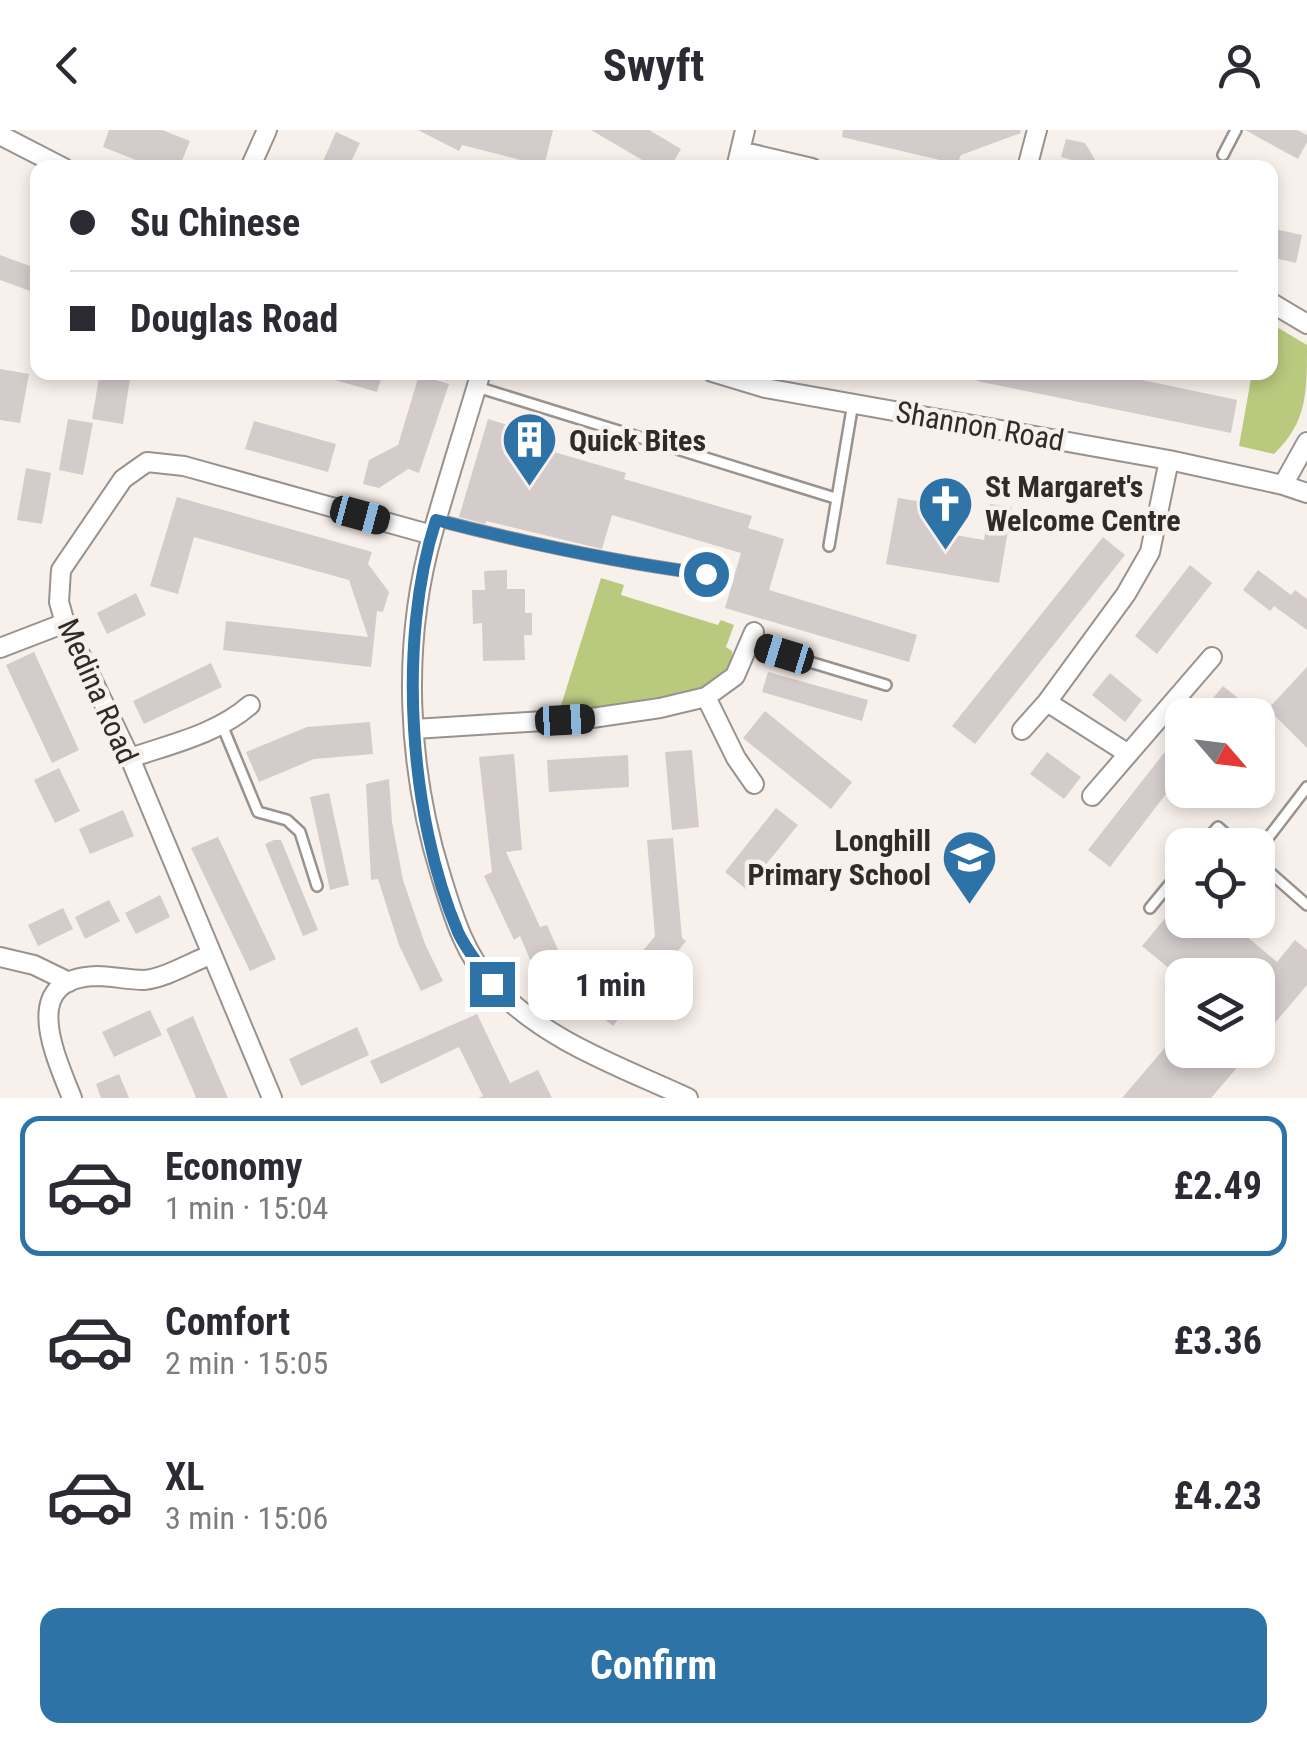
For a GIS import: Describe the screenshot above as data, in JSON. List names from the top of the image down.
{
  "streets": {
    "street": ["Shannon Road", "Medina Road"]
  },
  "places": {
    "building": ["Quick Bites"],
    "church": ["St Margaret's Welcome Centre"],
    "school or university": ["Longhill Primary School"]
  },
  "north": "bottom right",
  "page": {
    "header": "Swyft",
    "banner": ["Su Chinese", "Douglas Road"],
    "bubble": "1 min",
    "list": [
      {
        "name": "Economy",
        "note": "1 min · 15:04",
        "value": "£2.49"
      },
      {
        "name": "Comfort",
        "note": "2 min · 15:05",
        "value": "£3.36"
      },
      {
        "name": "XL",
        "note": "3 min · 15:06",
        "value": "£4.23"
      }
    ],
    "buttons": "Confirm"
  }
}
